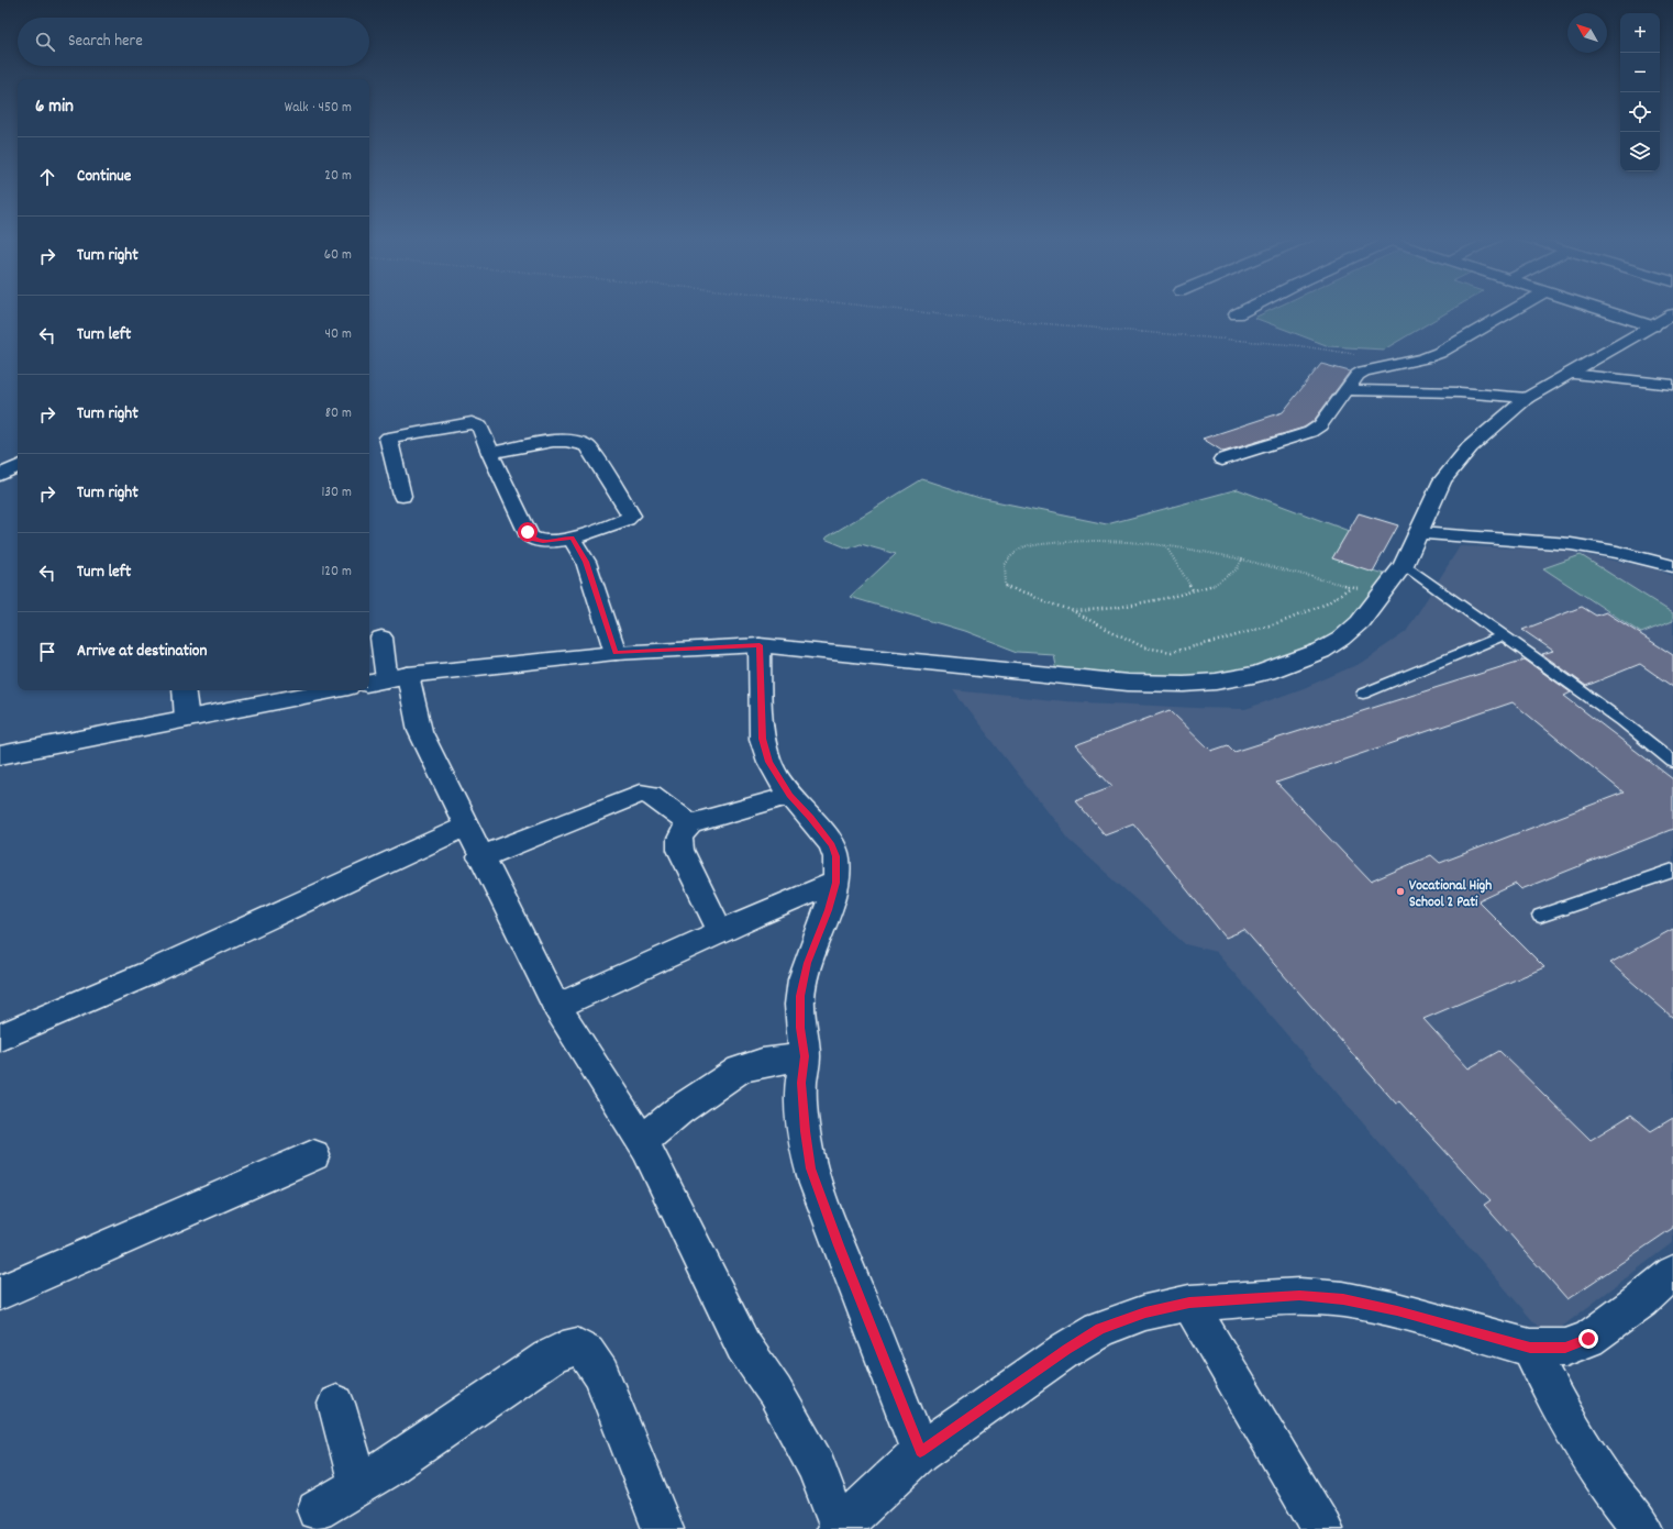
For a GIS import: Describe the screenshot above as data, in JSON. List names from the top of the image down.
{
  "places": ["Vocational High School 2 Pati"],
  "north": "top left",
  "page": {
    "map_buttons": ["+", "−"],
    "search": "Search here",
    "heading": ["6 min", "Walk · 450 m"],
    "list": [
      ["Continue", "20 m"],
      ["Turn right", "60 m"],
      ["Turn left", "40 m"],
      ["Turn right", "80 m"],
      ["Turn right", "130 m"],
      ["Turn left", "120 m"],
      "Arrive at destination"
    ]
  }
}
